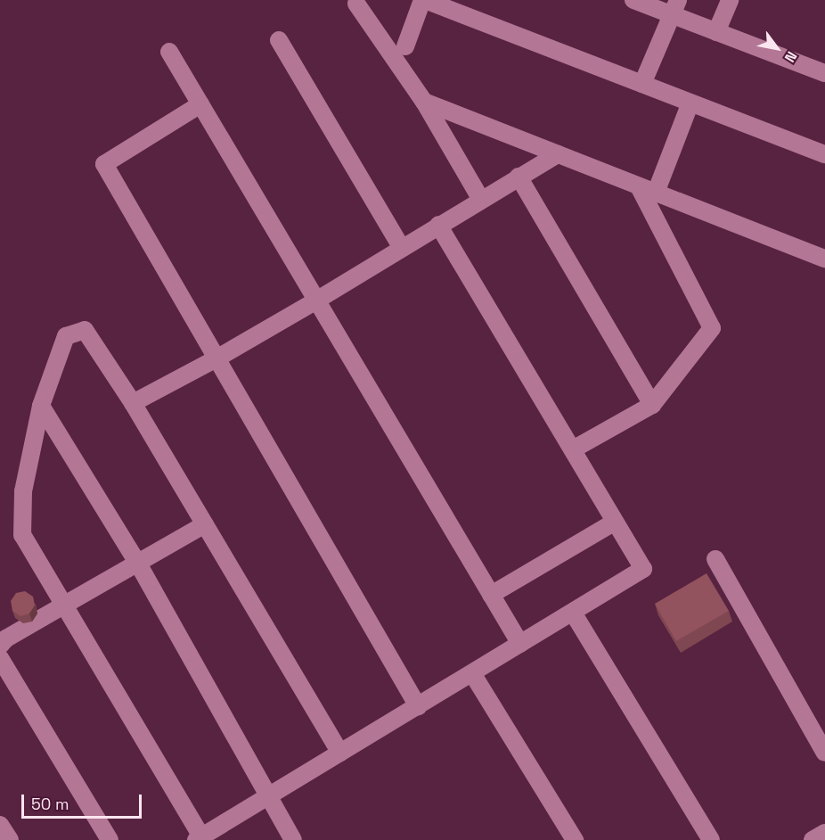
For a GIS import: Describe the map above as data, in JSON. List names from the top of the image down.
{
  "scale_bar": "50 m",
  "north": "bottom right"
}
